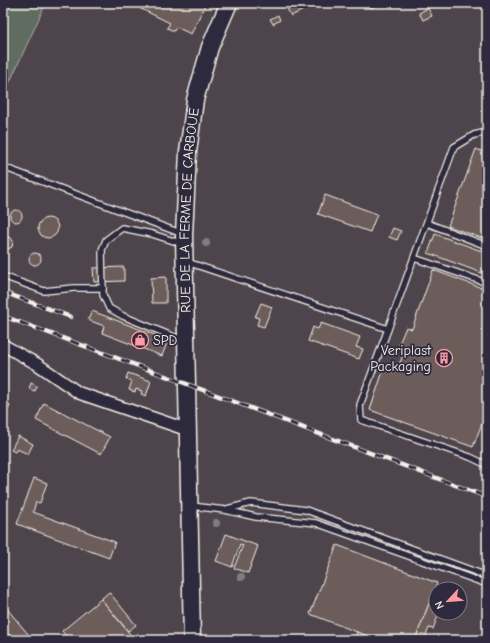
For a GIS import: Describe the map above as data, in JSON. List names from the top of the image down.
{
  "streets": {
    "street": ["RUE DE LA FERME DE CARBOUÉ"]
  },
  "places": {
    "shop": ["SPD"],
    "building": ["Veriplast Packaging"]
  },
  "north": "bottom left"
}
